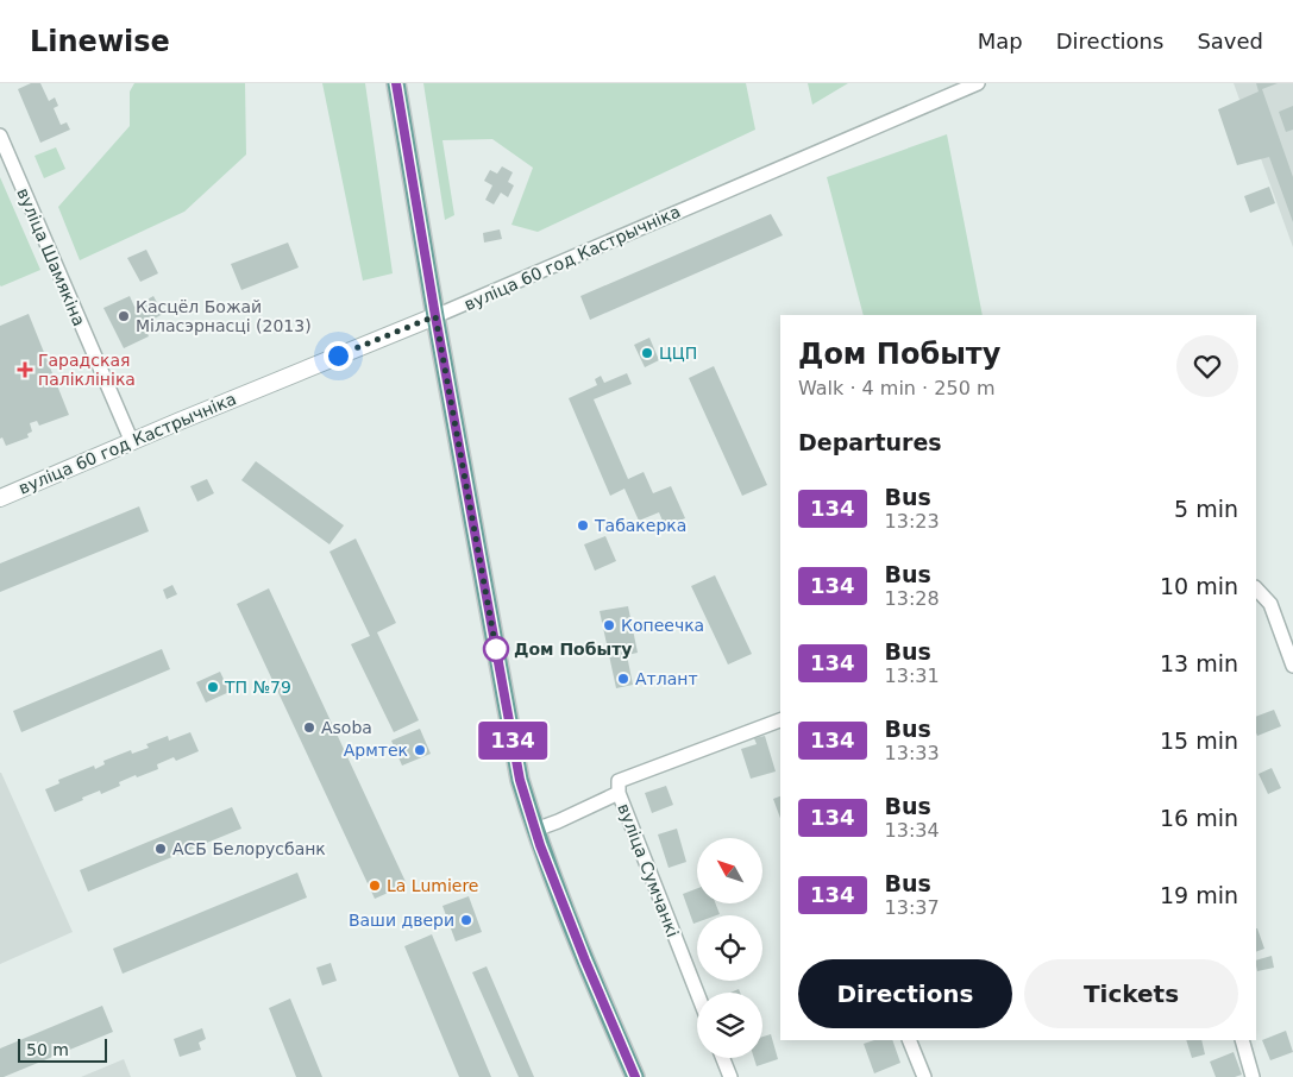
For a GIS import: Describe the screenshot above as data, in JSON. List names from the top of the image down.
{
  "streets": {
    "street": ["вуліца Шамякіна", "вуліца 60 год Кастрычніка", "вуліца Сумчанкі"]
  },
  "crossings": [
    ["вуліца Шамякіна", "вуліца 60 год Кастрычніка"]
  ],
  "places": {
    "other": [
      "Касцёл Божай Міласэрнасці (2013)",
      "ЦЦП",
      "Табакерка",
      "Копеечка",
      "Дом Побыту",
      "Атлант",
      "ТП №79",
      "Asoba",
      "Армтек",
      "АСБ Белорусбанк",
      "La Lumiere",
      "Ваши двери"
    ],
    "health": ["Гарадская паліклініка"]
  },
  "lines": ["bus line 134"],
  "scale_bar": "50 m",
  "north": "top left",
  "page": {
    "header": "Linewise",
    "nav": ["Map", "Directions", "Saved"],
    "on_map": "134",
    "heading": [
      ["Дом Побыту", "Walk · 4 min · 250 m"],
      "Departures"
    ],
    "list": [
      {
        "mark": "134",
        "name": "Bus",
        "note": "13:23",
        "value": "5 min"
      },
      {
        "mark": "134",
        "name": "Bus",
        "note": "13:28",
        "value": "10 min"
      },
      {
        "mark": "134",
        "name": "Bus",
        "note": "13:31",
        "value": "13 min"
      },
      {
        "mark": "134",
        "name": "Bus",
        "note": "13:33",
        "value": "15 min"
      },
      {
        "mark": "134",
        "name": "Bus",
        "note": "13:34",
        "value": "16 min"
      },
      {
        "mark": "134",
        "name": "Bus",
        "note": "13:37",
        "value": "19 min"
      }
    ],
    "buttons": ["Directions", "Tickets"],
    "scale": "50 m"
  }
}
